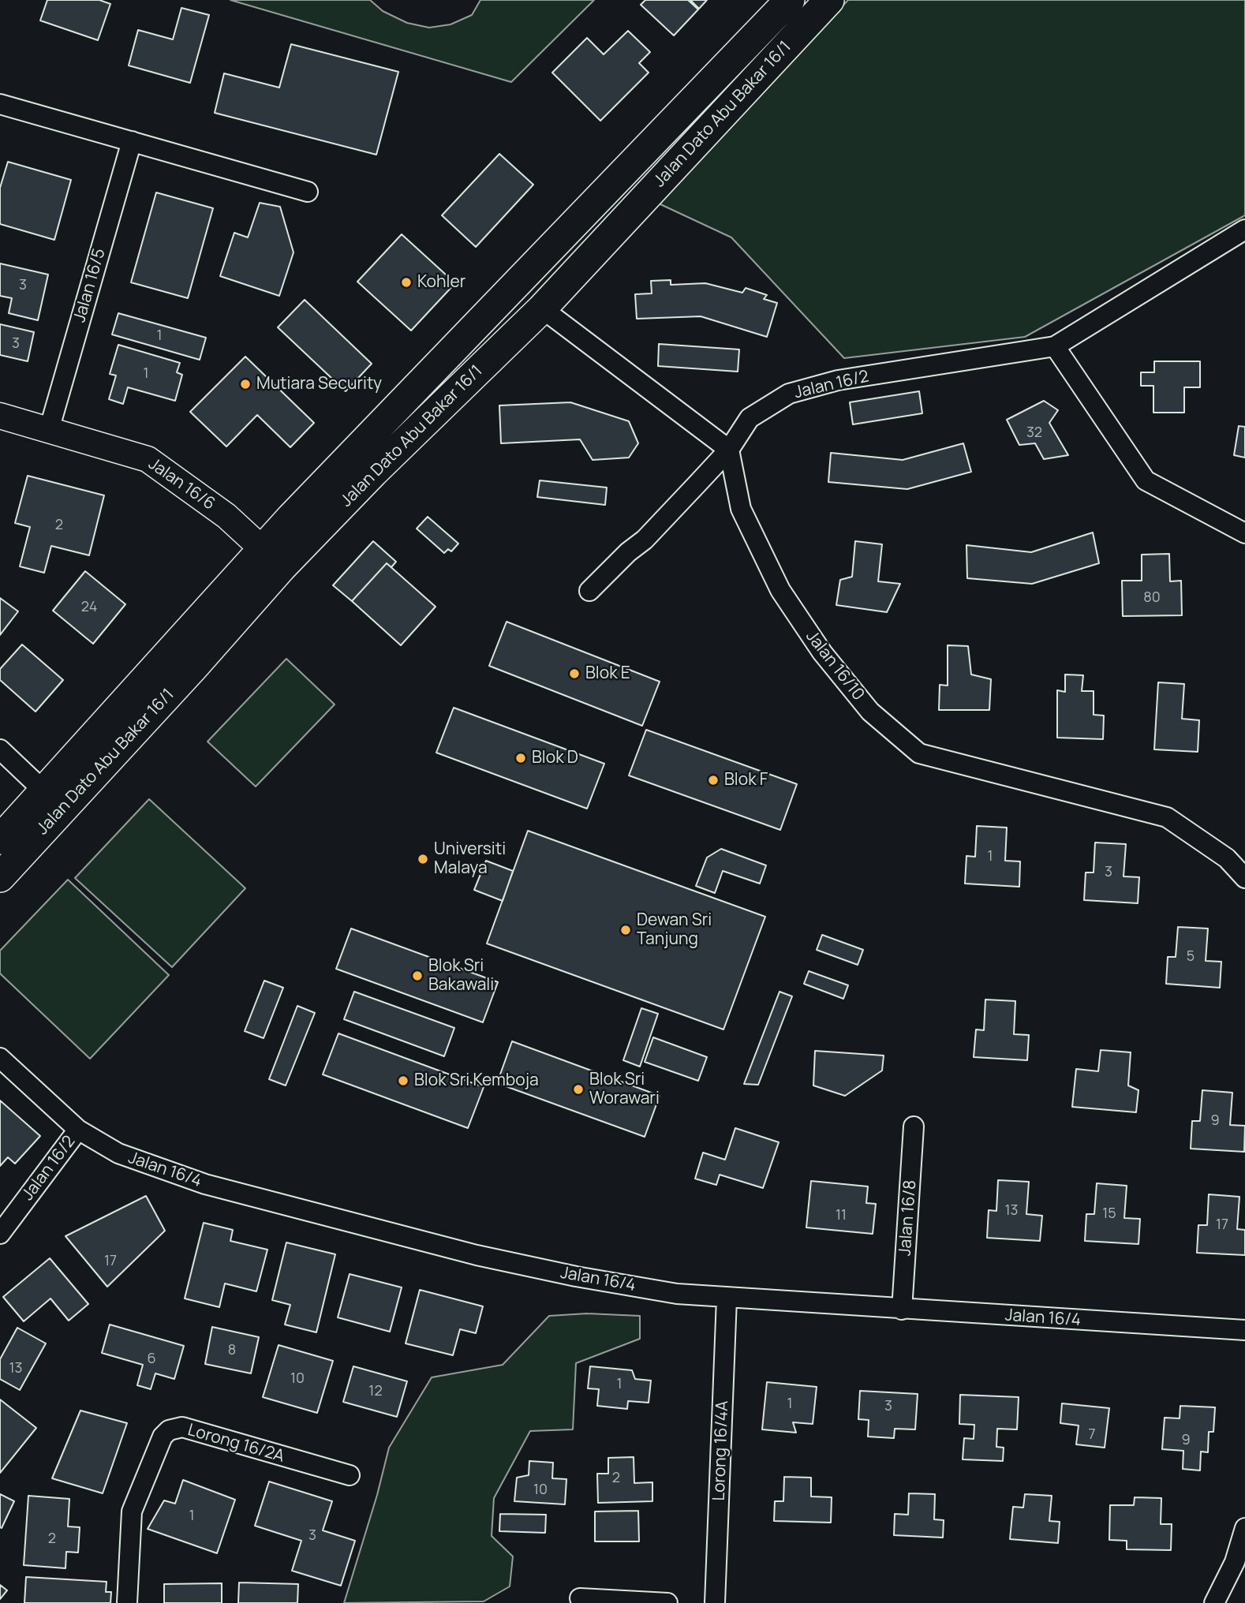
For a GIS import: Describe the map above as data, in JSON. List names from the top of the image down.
{
  "streets": {
    "main road": ["Jalan Dato Abu Bakar 16/1"],
    "street": [
      "Jalan 16/5",
      "Jalan 16/2",
      "Jalan 16/6",
      "Jalan 16/10",
      "Jalan 16/4",
      "Jalan 16/8",
      "Lorong 16/2A",
      "Lorong 16/4A"
    ]
  },
  "crossings": [
    ["Jalan Dato Abu Bakar 16/1", "Jalan 16/6"],
    ["Jalan 16/5", "Jalan 16/6"],
    ["Jalan 16/2", "Jalan 16/10"],
    ["Jalan 16/2", "Jalan 16/4"],
    ["Jalan 16/4", "Jalan 16/8"],
    ["Jalan 16/4", "Lorong 16/4A"]
  ],
  "places": [
    "Kohler",
    "Mutiara Security",
    "Blok E",
    "Blok D",
    "Blok F",
    "Universiti Malaya",
    "Dewan Sri Tanjung",
    "Blok Sri Bakawali",
    "Blok Sri Kemboja",
    "Blok Sri Worawari"
  ],
  "house_numbers": [
    "3",
    "1",
    "3",
    "1",
    "32",
    "2",
    "80",
    "24",
    "1",
    "3",
    "5",
    "9",
    "13",
    "15",
    "11",
    "17",
    "17",
    "8",
    "6",
    "13",
    "10",
    "1",
    "12",
    "1",
    "3",
    "7",
    "9",
    "2",
    "10",
    "1",
    "3",
    "2"
  ]
}
